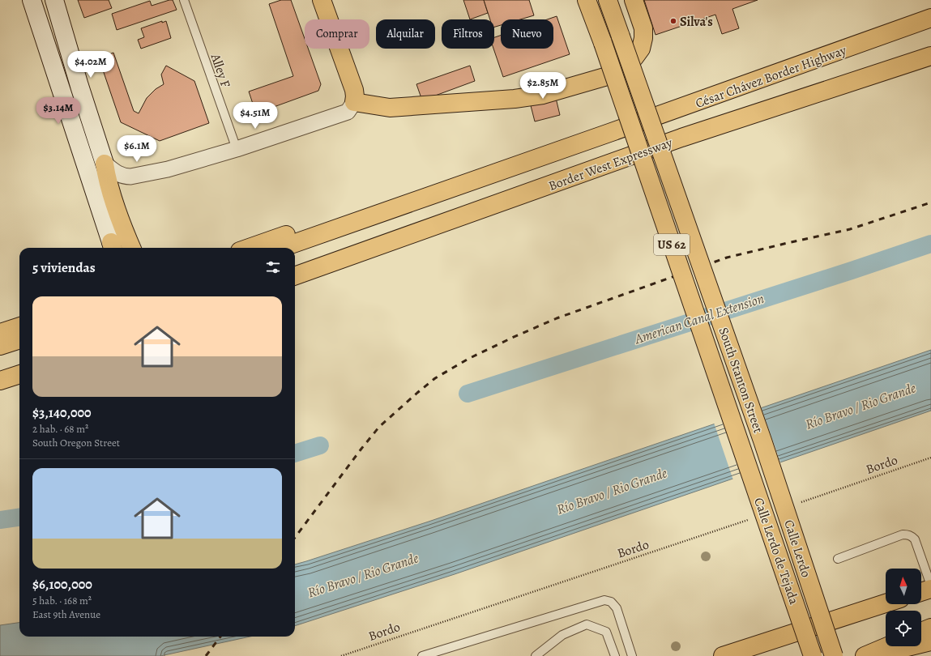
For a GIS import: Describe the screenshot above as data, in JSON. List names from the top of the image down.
{
  "streets": {
    "main road": [
      "César Chávez Border Highway",
      "Border West Expressway",
      "US 62",
      "South Stanton Street",
      "Calle Lerdo",
      "Calle Lerdo de Tejada"
    ],
    "lane": ["Alley F"],
    "path": ["Bordo"]
  },
  "crossings": [
    ["South Stanton Street", "Calle Lerdo"],
    ["South Stanton Street", "Calle Lerdo de Tejada"]
  ],
  "water": ["American Canal Extension", "Río Bravo / Rio Grande"],
  "places": ["Silva's"],
  "north": "top",
  "page": {
    "chip": [
      "Comprar",
      "Alquilar",
      "Filtros",
      "Nuevo"
    ],
    "price": [
      "$4.02M",
      "$2.85M",
      "$3.14M",
      "$4.51M",
      "$6.1M"
    ],
    "heading": "5 viviendas",
    "list": [
      {
        "name": "$3,140,000",
        "note": "2 hab. · 68 m² · South Oregon Street"
      },
      {
        "name": "$6,100,000",
        "note": "5 hab. · 168 m² · East 9th Avenue"
      }
    ]
  }
}
